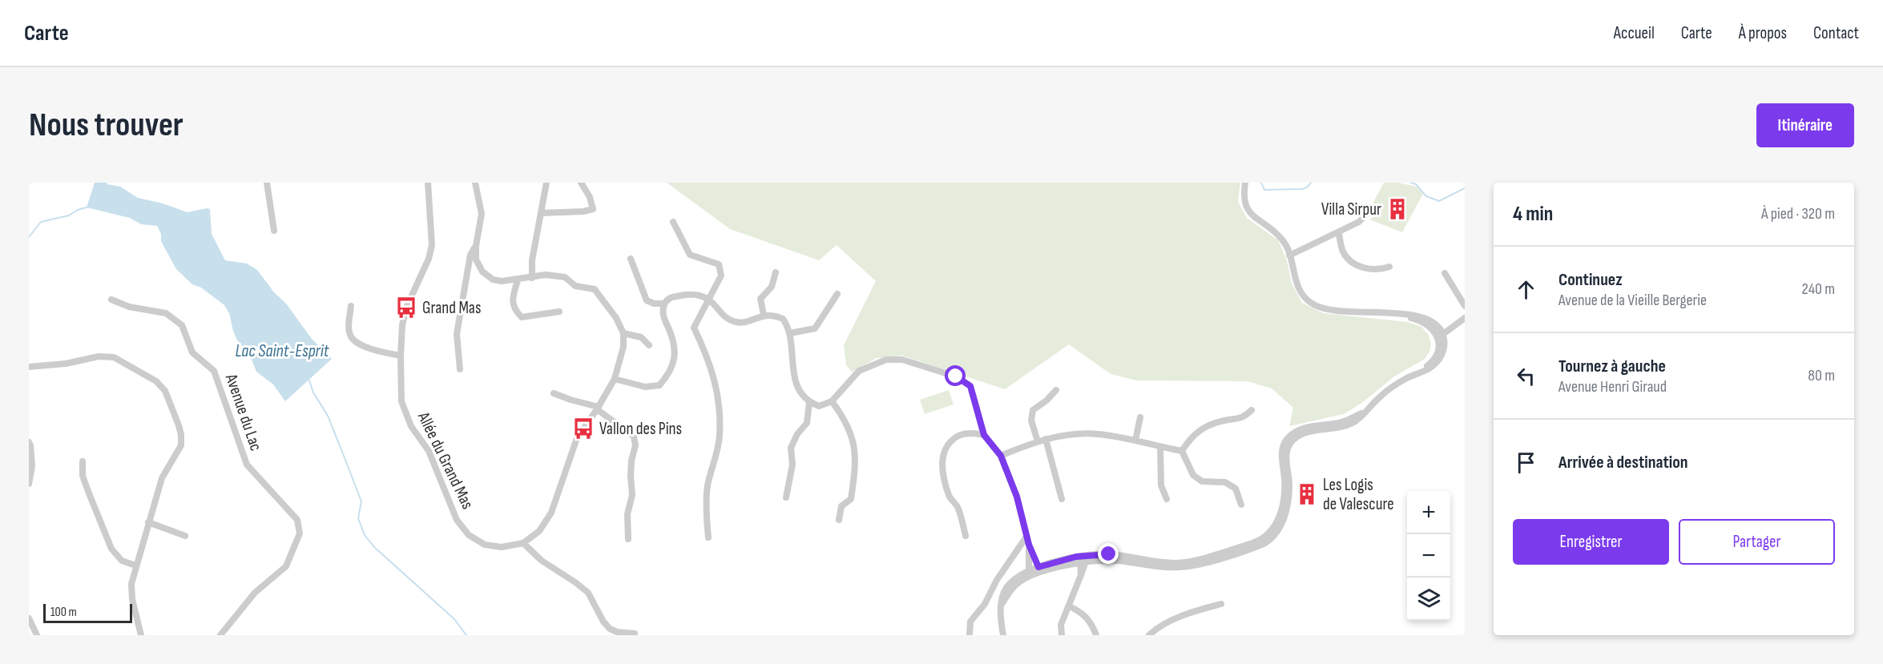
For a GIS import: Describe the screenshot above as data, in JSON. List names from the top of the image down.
{
  "streets": {
    "street": ["Avenue du Lac", "Allée du Grand Mas"]
  },
  "water": ["Lac Saint-Esprit"],
  "places": {
    "building": ["Villa Sirpur", "Les Logis de Valescure"],
    "bus stop": ["Grand Mas", "Vallon des Pins"]
  },
  "scale_bar": "100 m",
  "page": {
    "header": "Carte",
    "nav": [
      "Accueil",
      "Carte",
      "À propos",
      "Contact"
    ],
    "buttons": [
      "Itinéraire",
      ["Enregistrer", "Partager"]
    ],
    "title": "Nous trouver",
    "heading": ["4 min", "À pied · 320 m"],
    "list": [
      ["Continuez", "Avenue de la Vieille Bergerie", "240 m"],
      ["Tournez à gauche", "Avenue Henri Giraud", "80 m"],
      "Arrivée à destination"
    ],
    "map_buttons": ["+", "−"],
    "scale": "100 m"
  }
}
